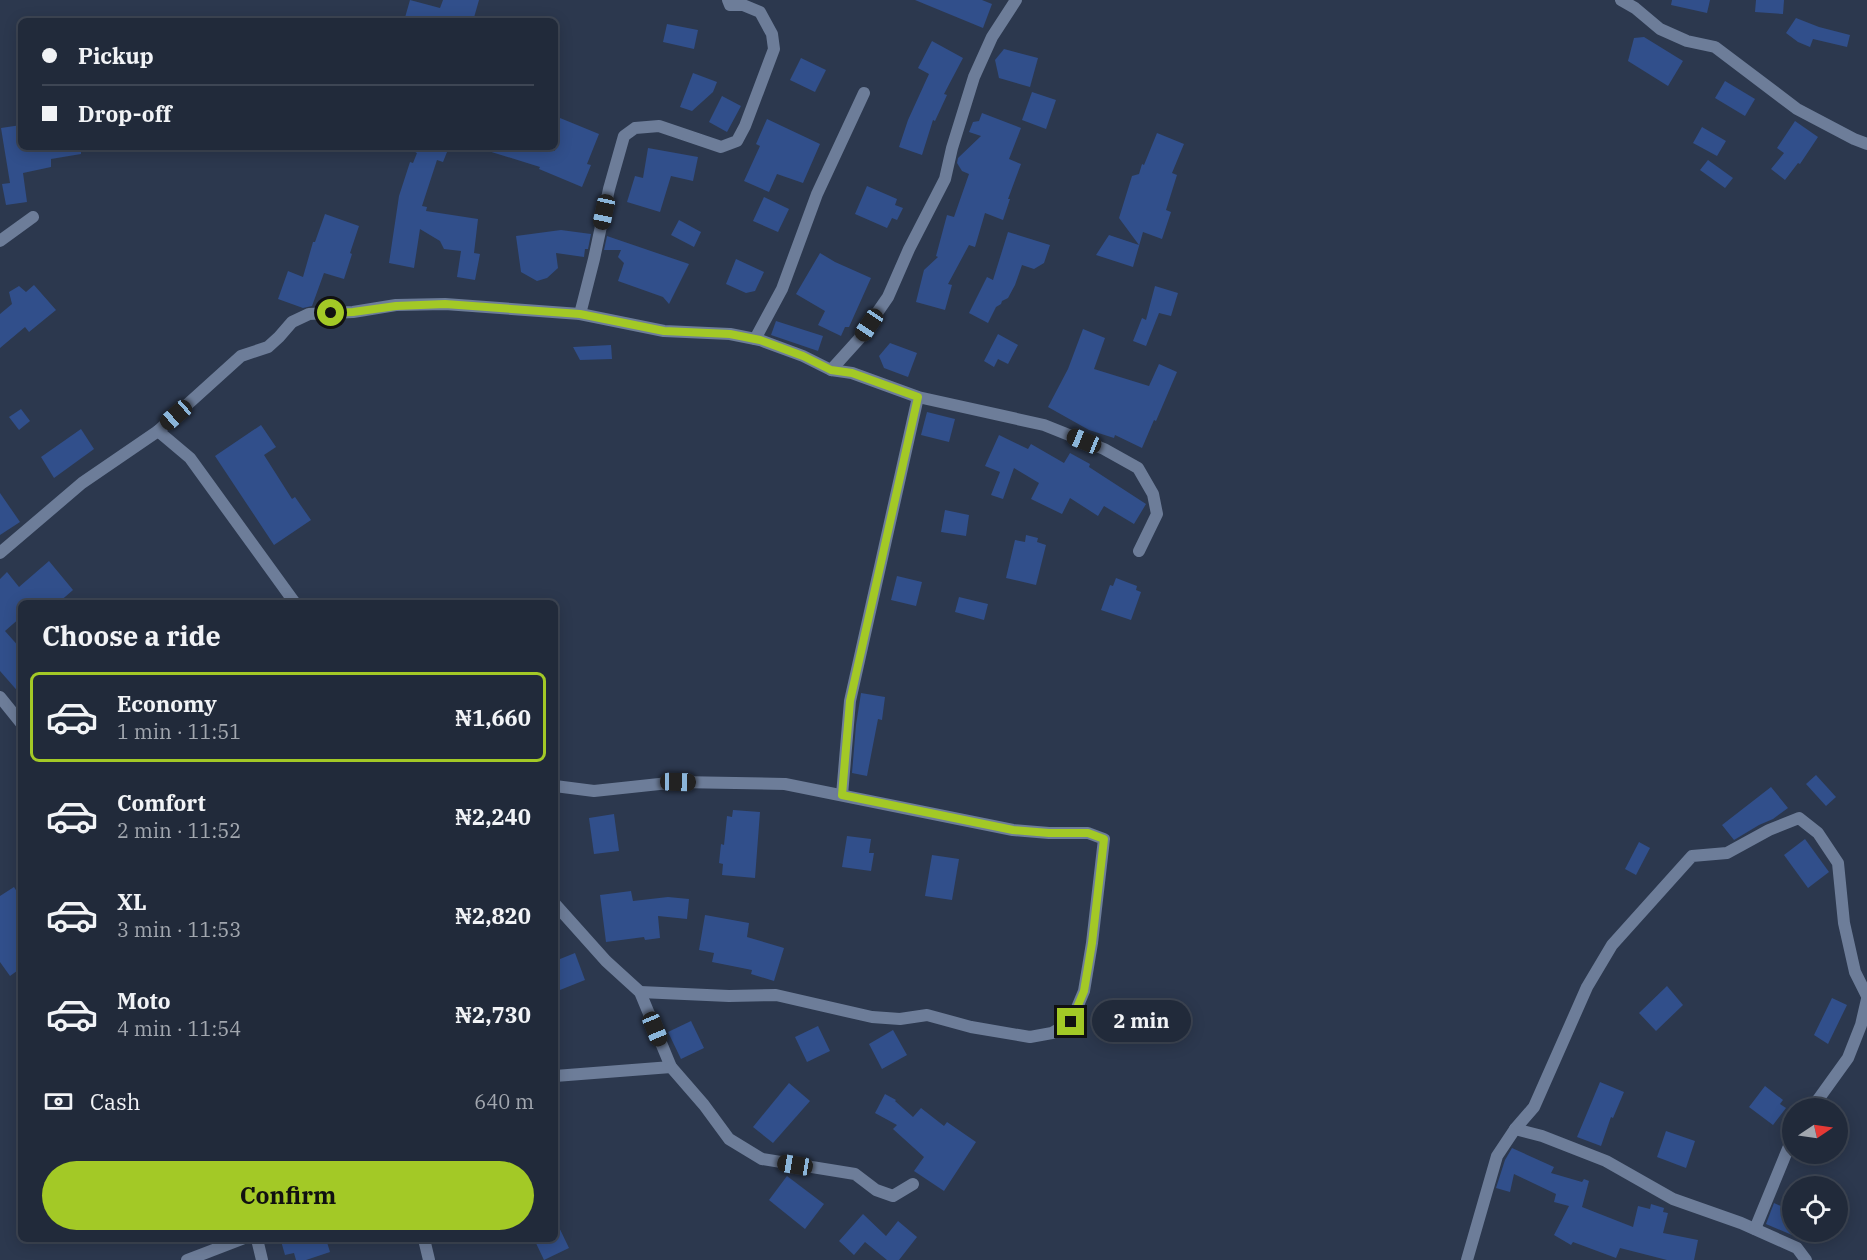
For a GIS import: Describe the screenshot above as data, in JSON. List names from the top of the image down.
{
  "north": "right",
  "page": {
    "banner": ["Pickup", "Drop-off"],
    "heading": "Choose a ride",
    "list": [
      {
        "name": "Economy",
        "note": "1 min · 11:51",
        "value": "₦1,660"
      },
      {
        "name": "Comfort",
        "note": "2 min · 11:52",
        "value": "₦2,240"
      },
      {
        "name": "XL",
        "note": "3 min · 11:53",
        "value": "₦2,820"
      },
      {
        "name": "Moto",
        "note": "4 min · 11:54",
        "value": "₦2,730"
      }
    ],
    "bubble": "2 min",
    "pay": ["Cash", "640 m"],
    "buttons": "Confirm"
  }
}
